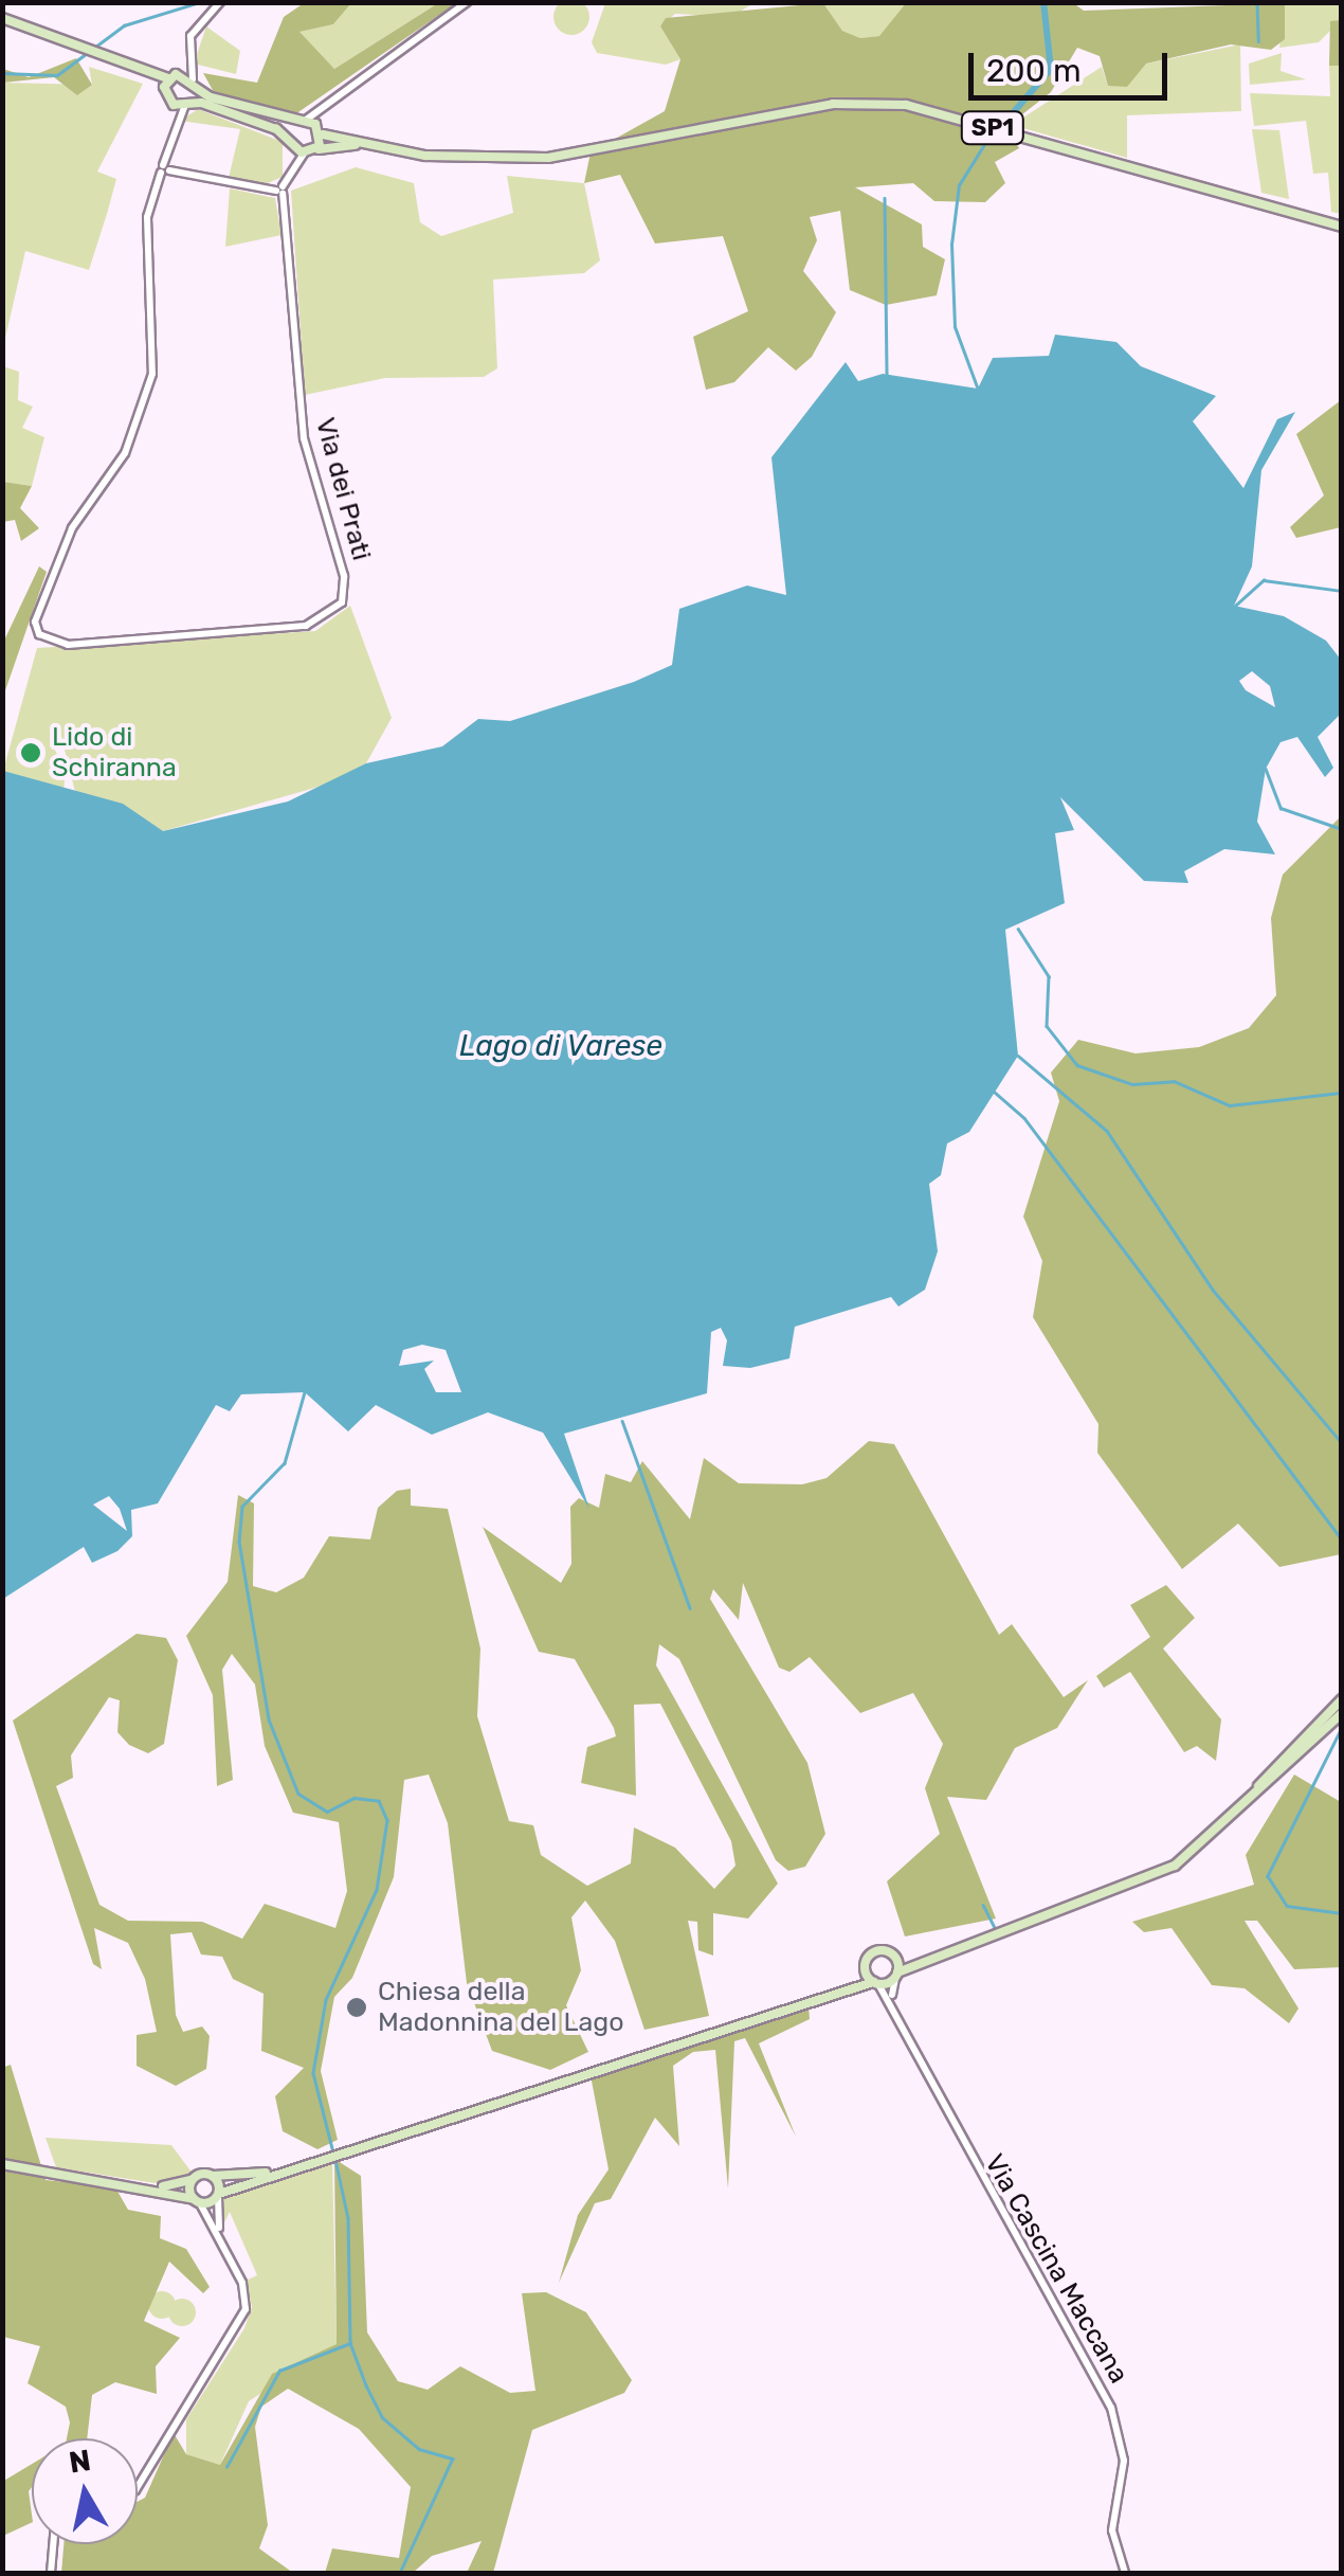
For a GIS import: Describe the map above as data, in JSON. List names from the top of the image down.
{
  "streets": {
    "main road": ["SP1"],
    "street": ["Via dei Prati", "Via Cascina Maccana"]
  },
  "water": ["Lago di Varese"],
  "places": ["Lido di Schiranna", "Chiesa della Madonnina del Lago"],
  "scale_bar": "200 m",
  "north": "top"
}
